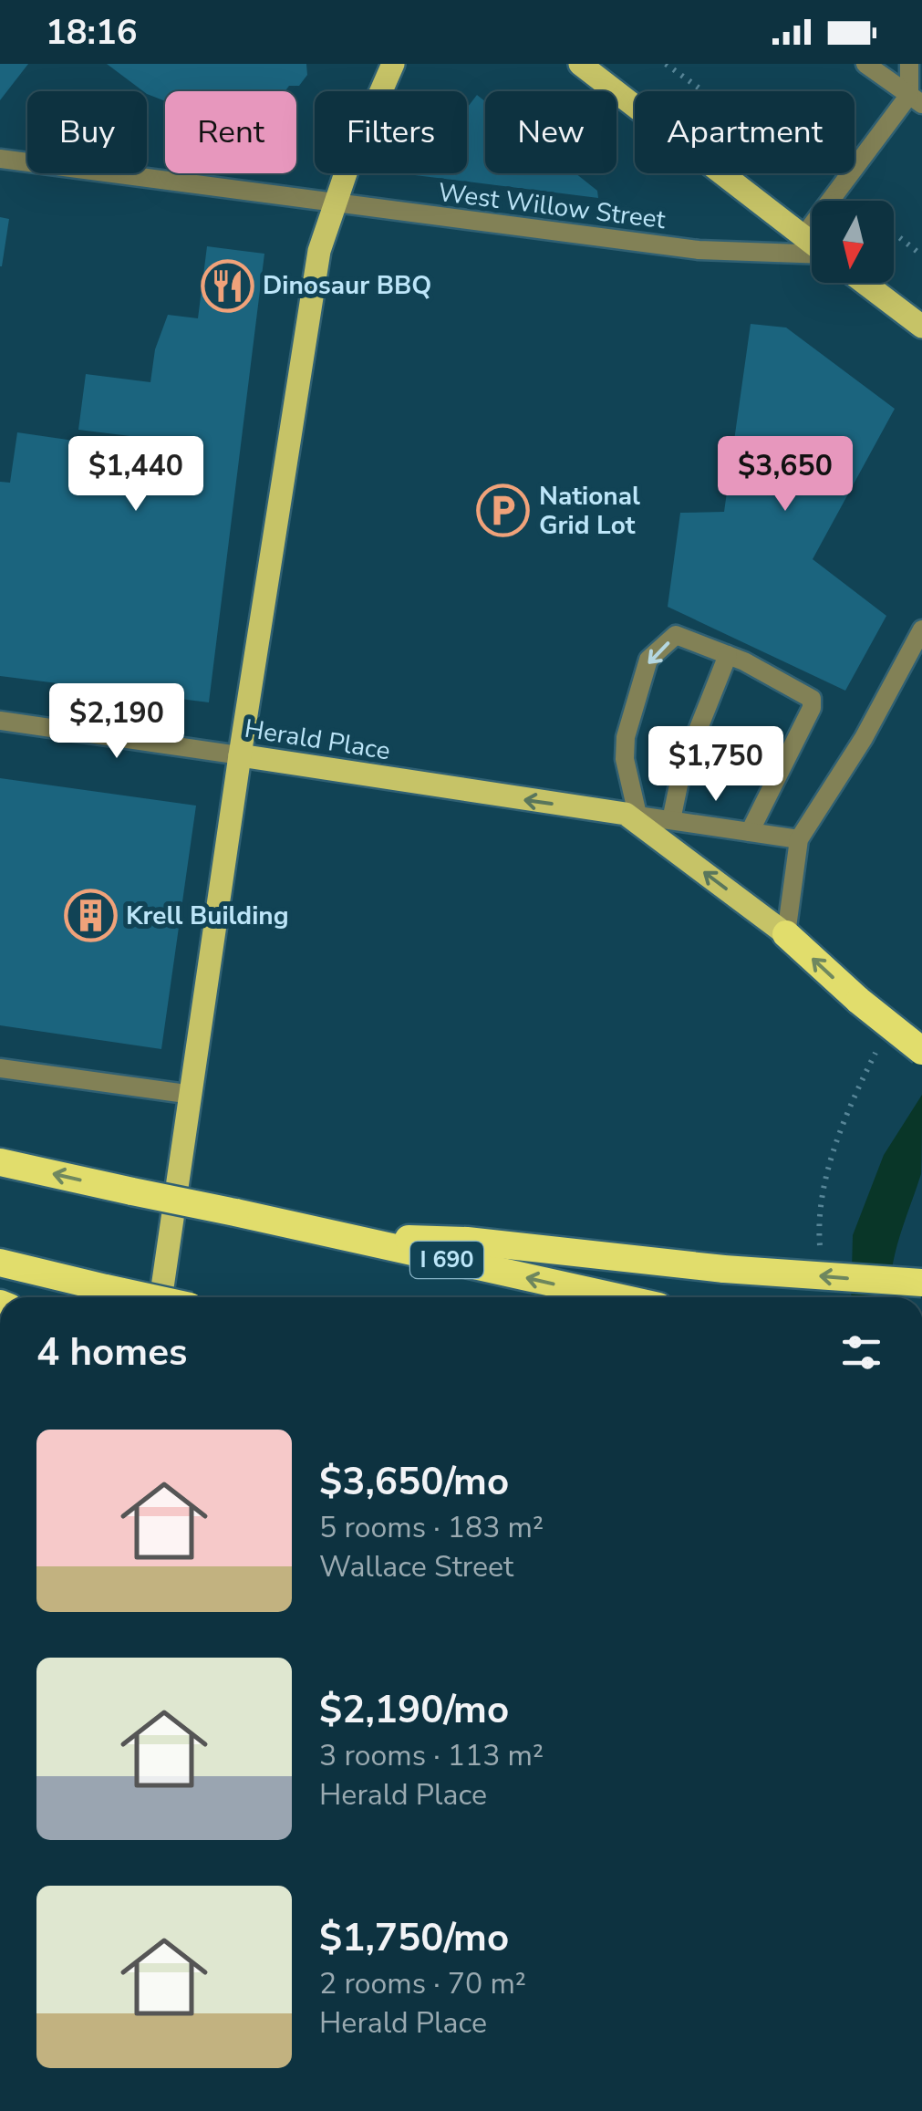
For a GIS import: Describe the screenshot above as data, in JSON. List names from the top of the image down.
{
  "streets": {
    "highway": ["I 690"],
    "main road": ["Herald Place"],
    "street": ["West Willow Street"]
  },
  "one_way": ["Herald Place"],
  "places": {
    "restaurant": ["Dinosaur BBQ"],
    "parking": ["National Grid Lot"],
    "building": ["Krell Building"]
  },
  "north": "bottom",
  "page": {
    "status": "18:16",
    "chip": [
      "Buy",
      "Rent",
      "Filters",
      "New",
      "Apartment"
    ],
    "price": [
      "$1,440",
      "$3,650",
      "$2,190",
      "$1,750"
    ],
    "heading": "4 homes",
    "list": [
      {
        "name": "$3,650/mo",
        "note": "5 rooms · 183 m² · Wallace Street"
      },
      {
        "name": "$2,190/mo",
        "note": "3 rooms · 113 m² · Herald Place"
      },
      {
        "name": "$1,750/mo",
        "note": "2 rooms · 70 m² · Herald Place"
      }
    ]
  }
}
